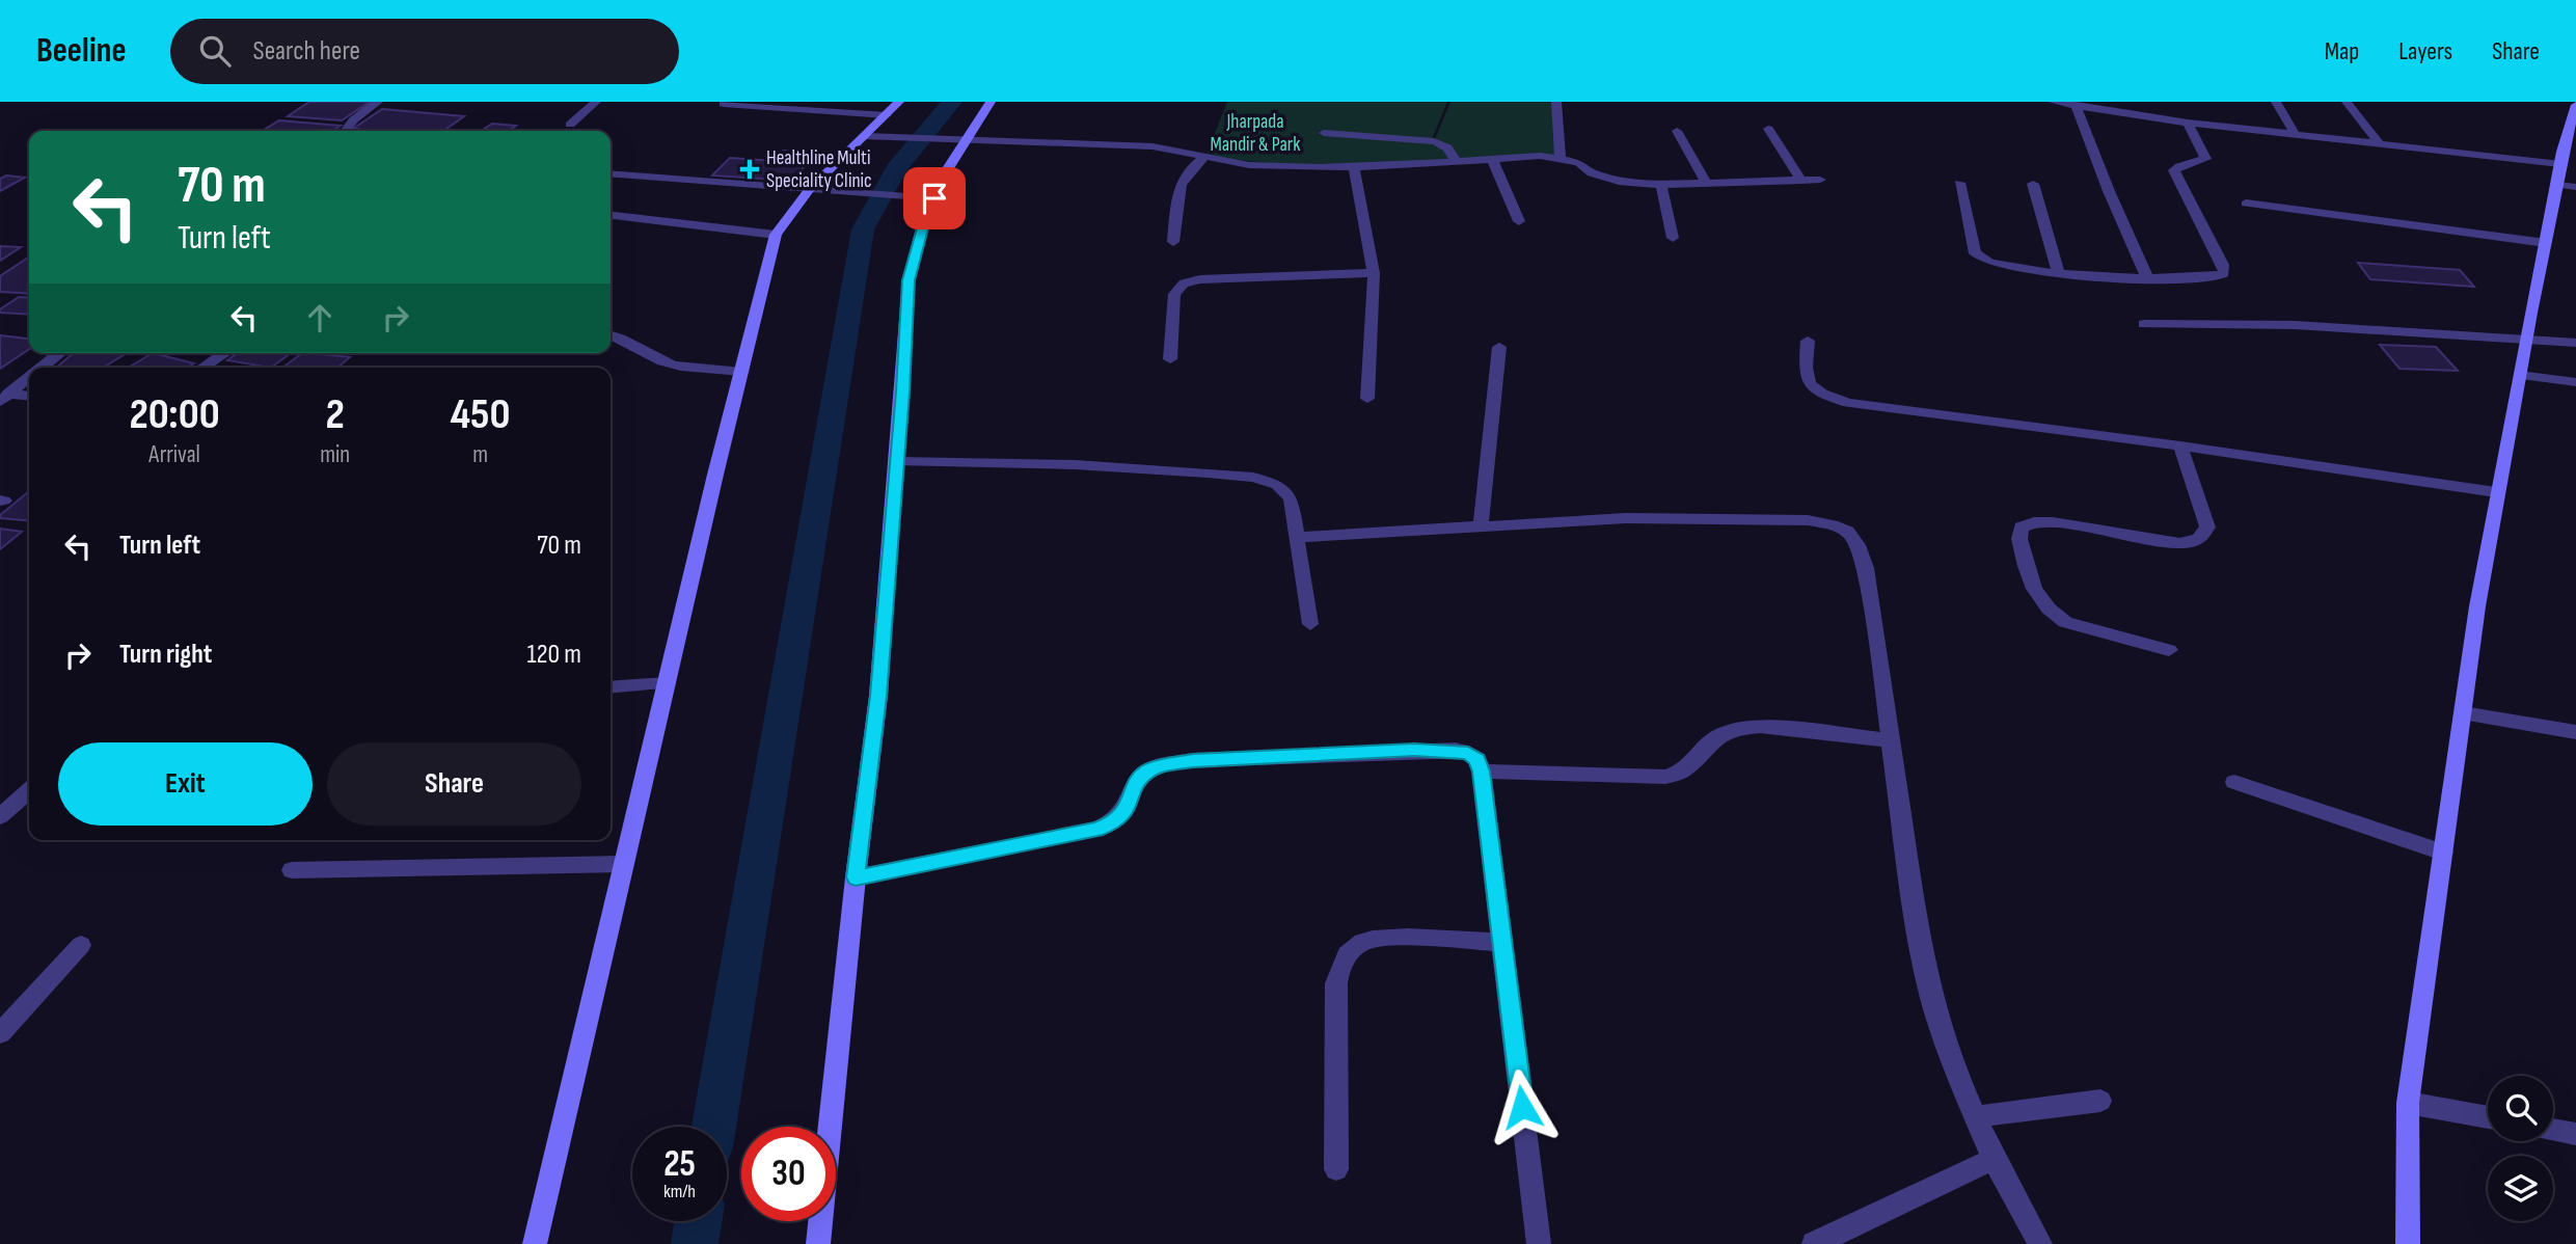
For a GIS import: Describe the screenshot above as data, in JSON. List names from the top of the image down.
{
  "parks": ["Jharpada Mandir & Park"],
  "places": {
    "health": ["Healthline Multi Speciality Clinic"]
  },
  "page": {
    "header": "Beeline",
    "search": "Search here",
    "nav": ["Map", "Layers", "Share"],
    "turn": ["70 m", "Turn left"],
    "eta": [
      "20:00",
      "Arrival",
      "2",
      "min",
      "450",
      "m"
    ],
    "list": [
      {
        "name": "Turn left",
        "value": "70 m"
      },
      {
        "name": "Turn right",
        "value": "120 m"
      }
    ],
    "buttons": ["Exit", "Share"],
    "speed": "25 km/h",
    "limit": "30"
  }
}
